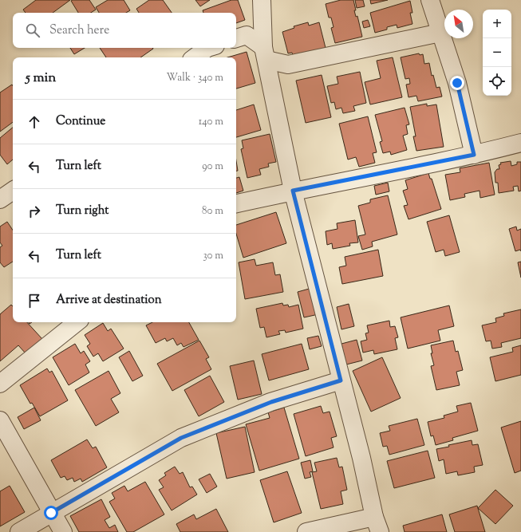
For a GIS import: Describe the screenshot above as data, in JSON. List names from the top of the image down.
{
  "north": "top left",
  "page": {
    "map_buttons": ["+", "−"],
    "search": "Search here",
    "heading": ["5 min", "Walk · 340 m"],
    "list": [
      ["Continue", "140 m"],
      ["Turn left", "90 m"],
      ["Turn right", "80 m"],
      ["Turn left", "30 m"],
      "Arrive at destination"
    ]
  }
}
